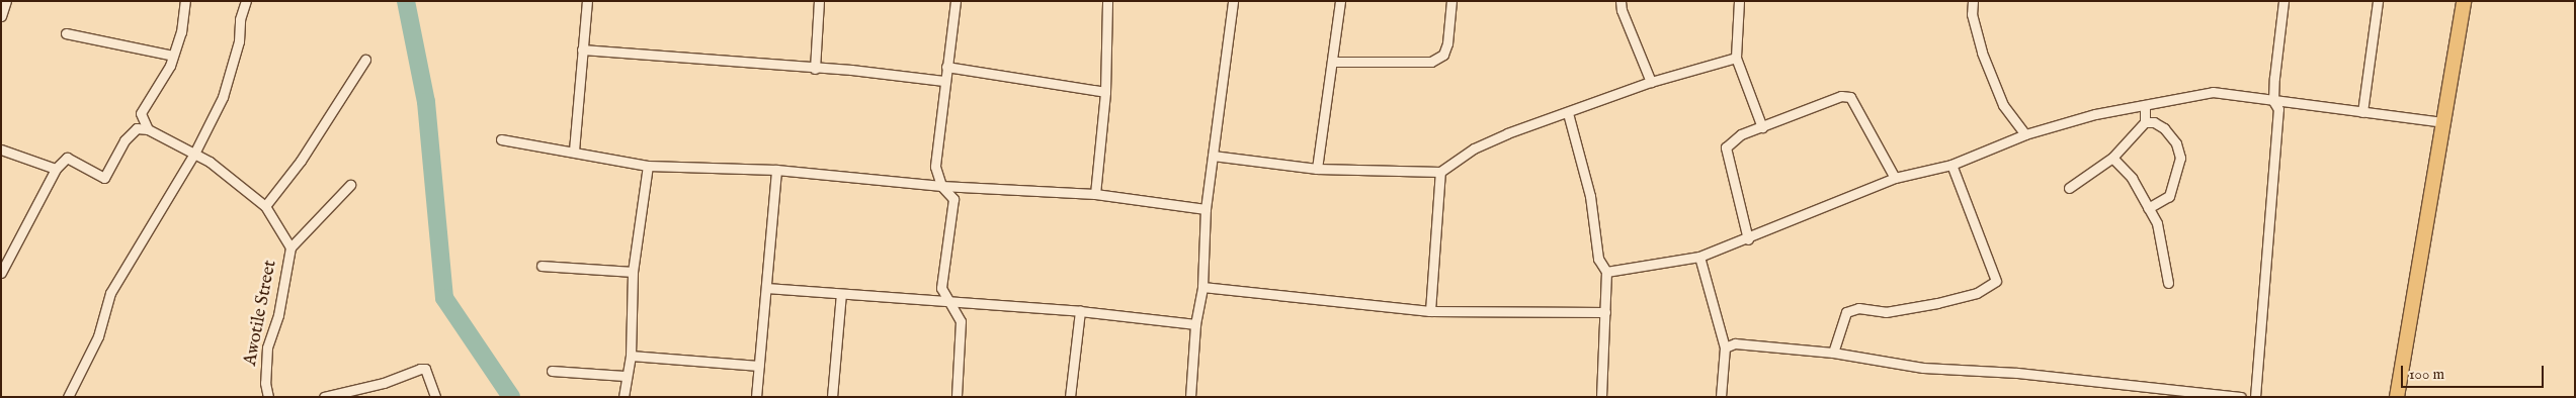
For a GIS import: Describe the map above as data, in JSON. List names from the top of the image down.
{
  "streets": {
    "street": ["Awotile Street"]
  },
  "scale_bar": "100 m"
}
